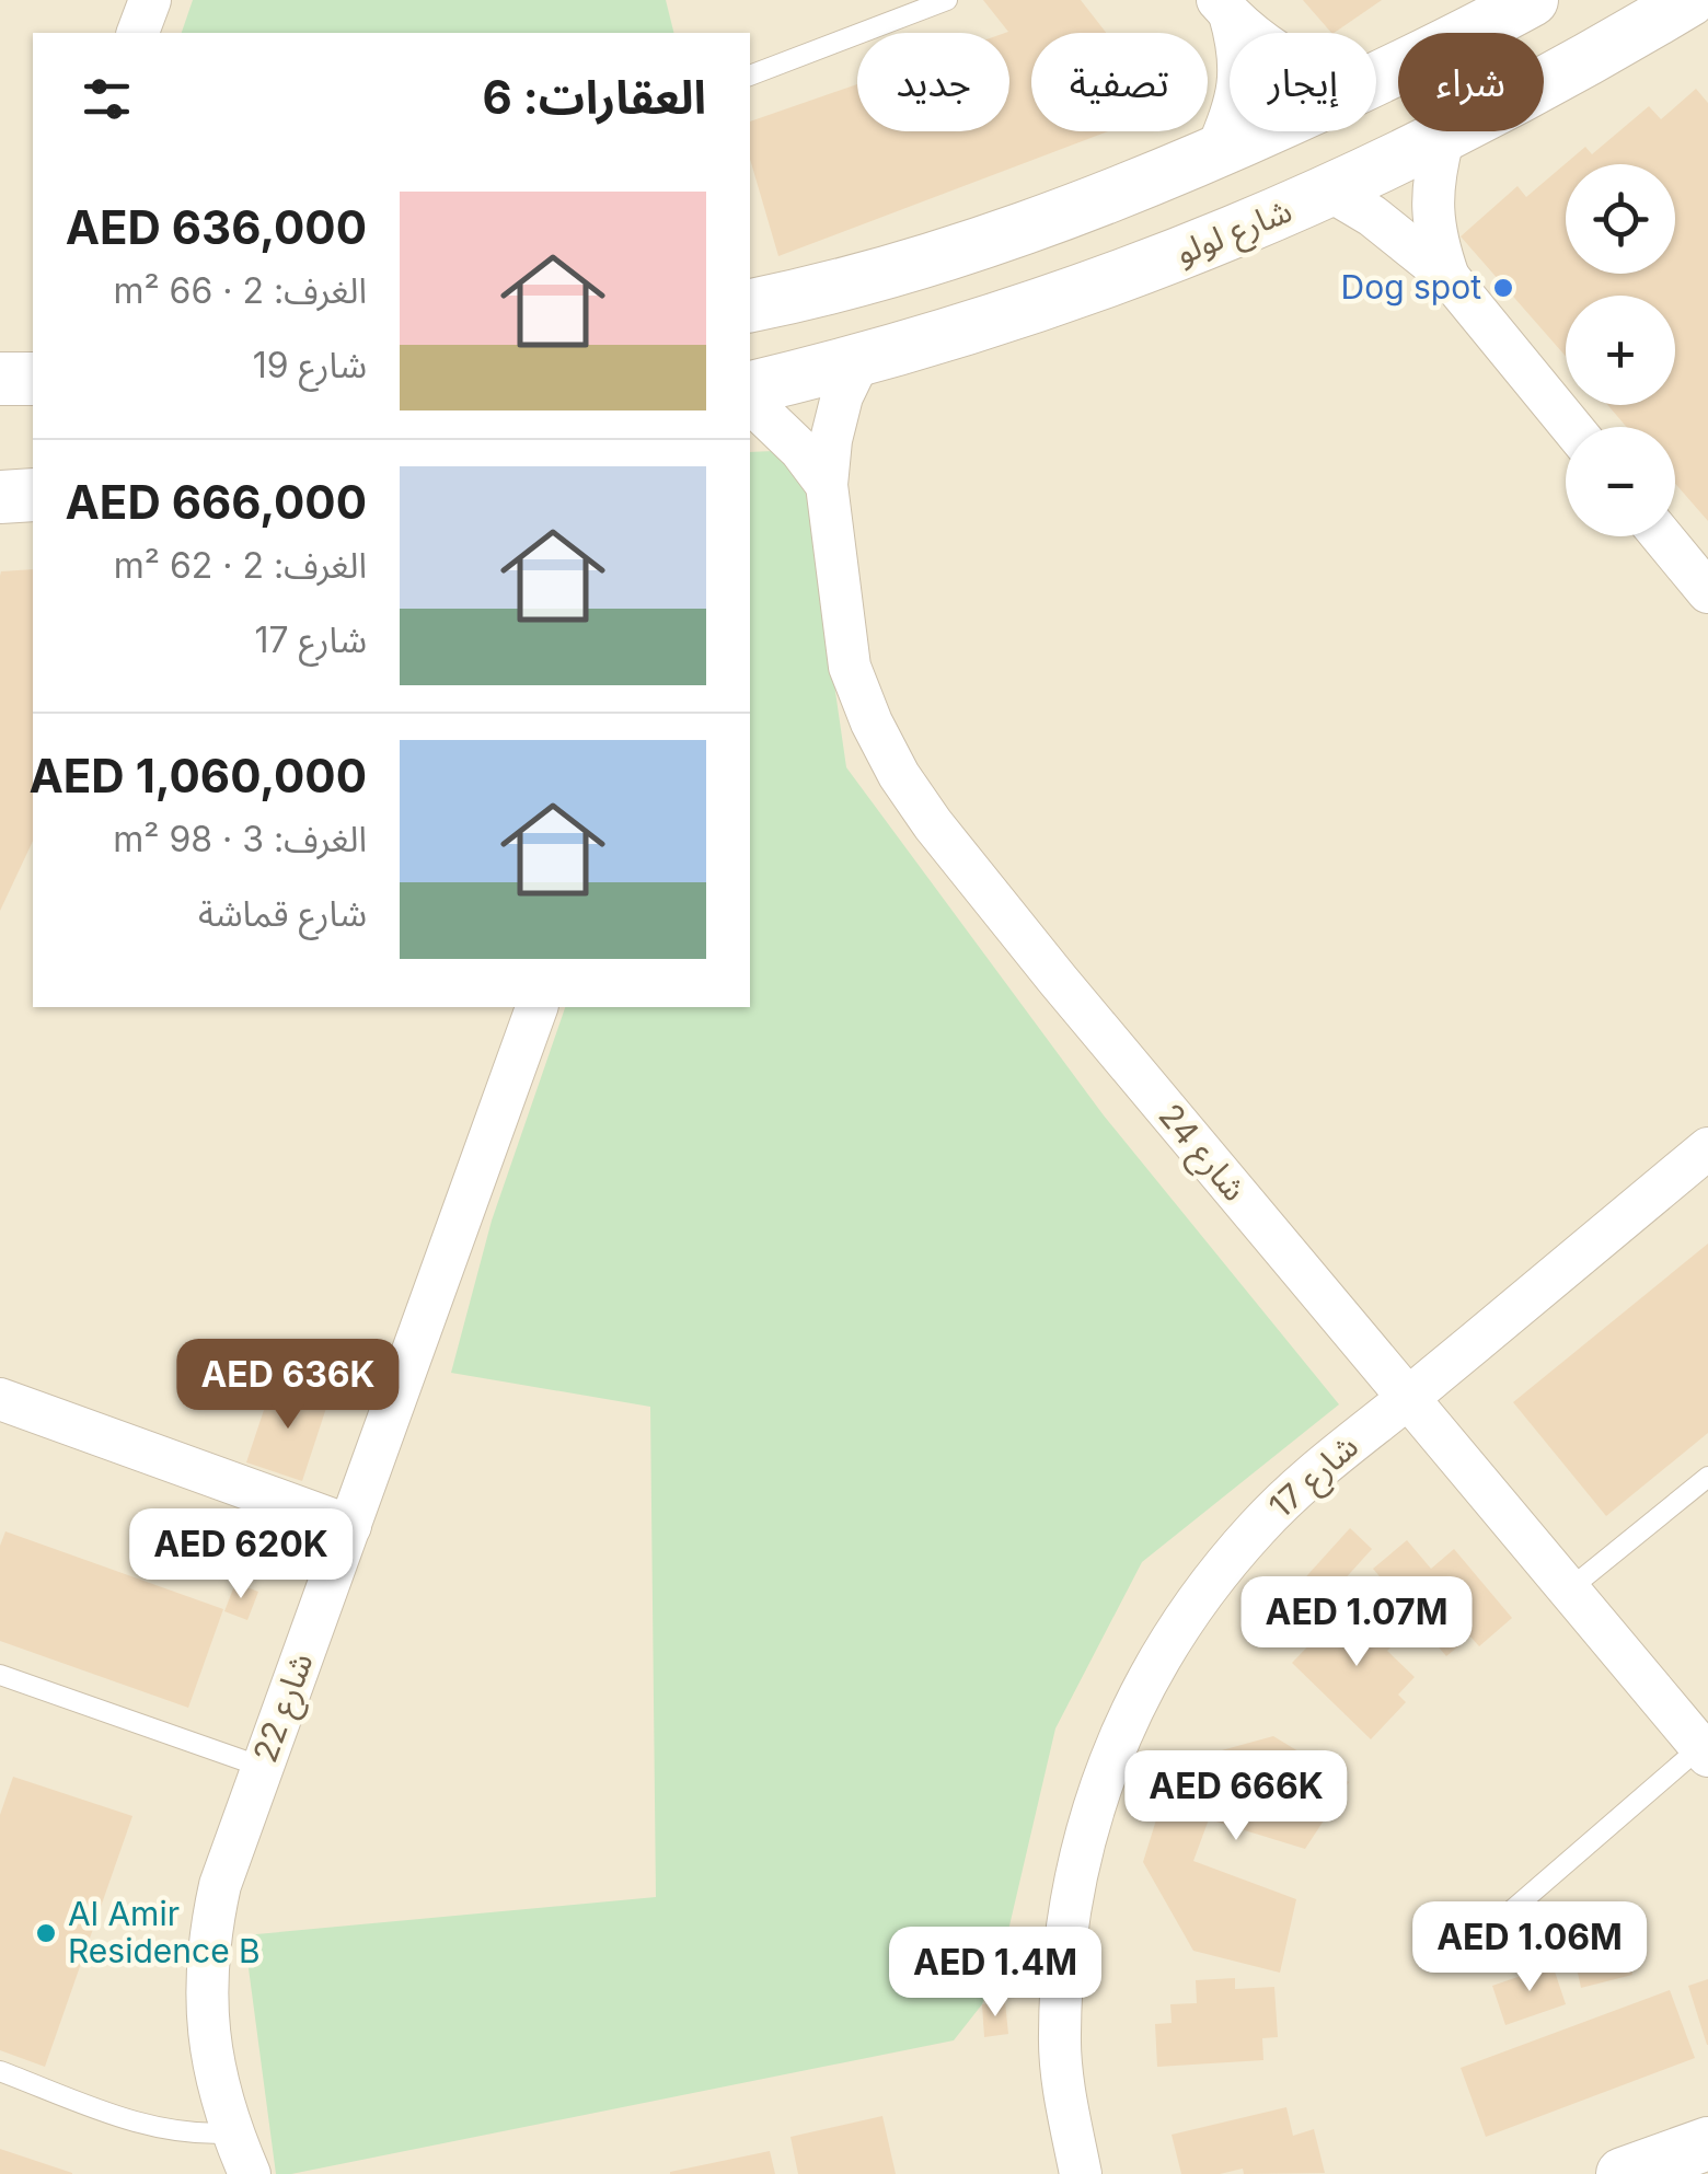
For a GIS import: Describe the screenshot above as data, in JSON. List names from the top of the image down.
{
  "streets": {
    "street": [
      "شارع لولو",
      "شارع 24",
      "شارع 17",
      "شارع 22"
    ]
  },
  "crossings": [
    ["شارع لولو", "شارع 24"],
    ["شارع 24", "شارع 17"]
  ],
  "places": ["Dog spot", "Al Amir Residence B"],
  "page": {
    "chip": [
      "شراء",
      "إيجار",
      "تصفية",
      "جديد"
    ],
    "heading": "العقارات: 6",
    "map_buttons": ["+", "−"],
    "list": [
      {
        "name": "AED 636,000",
        "note": "الغرف: 2 · 66 m² · شارع 19"
      },
      {
        "name": "AED 666,000",
        "note": "الغرف: 2 · 62 m² · شارع 17"
      },
      {
        "name": "AED 1,060,000",
        "note": "الغرف: 3 · 98 m² · شارع قماشة"
      }
    ],
    "price": [
      "AED 636K",
      "AED 620K",
      "AED 1.07M",
      "AED 666K",
      "AED 1.06M",
      "AED 1.4M"
    ]
  }
}
